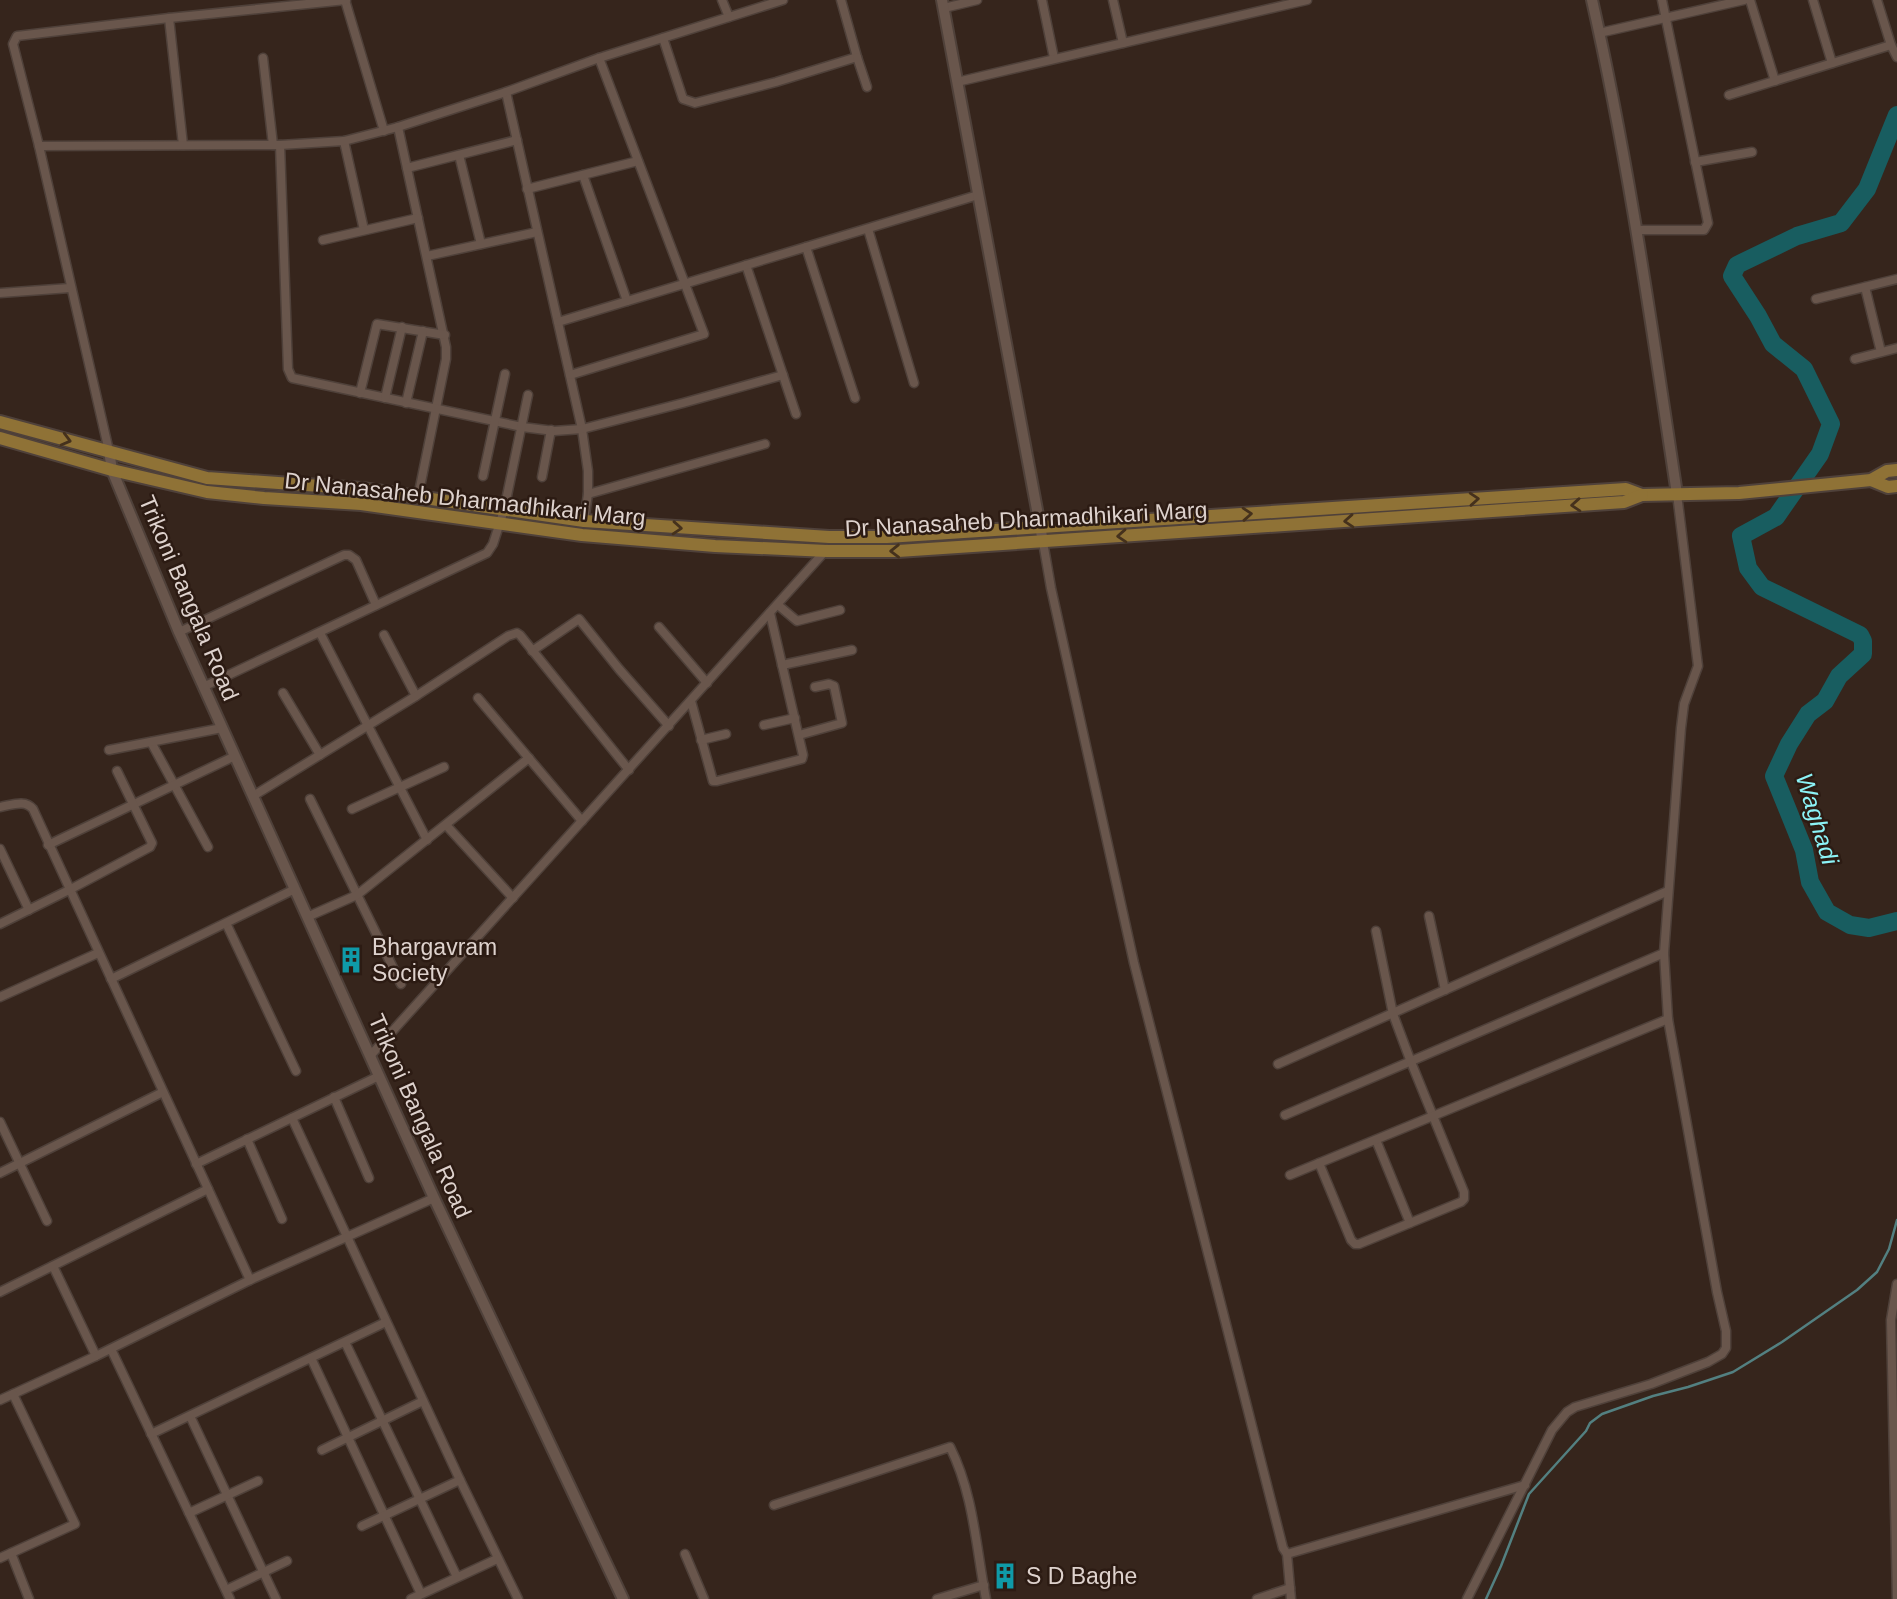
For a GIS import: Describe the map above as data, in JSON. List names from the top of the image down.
{
  "streets": {
    "main road": ["Dr Nanasaheb Dharmadhikari Marg"],
    "street": ["Trikoni Bangala Road"]
  },
  "crossings": [
    ["Dr Nanasaheb Dharmadhikari Marg", "Trikoni Bangala Road"]
  ],
  "water": ["Waghadi"],
  "places": {
    "building": ["Bhargavram Society", "S D Baghe"]
  }
}
